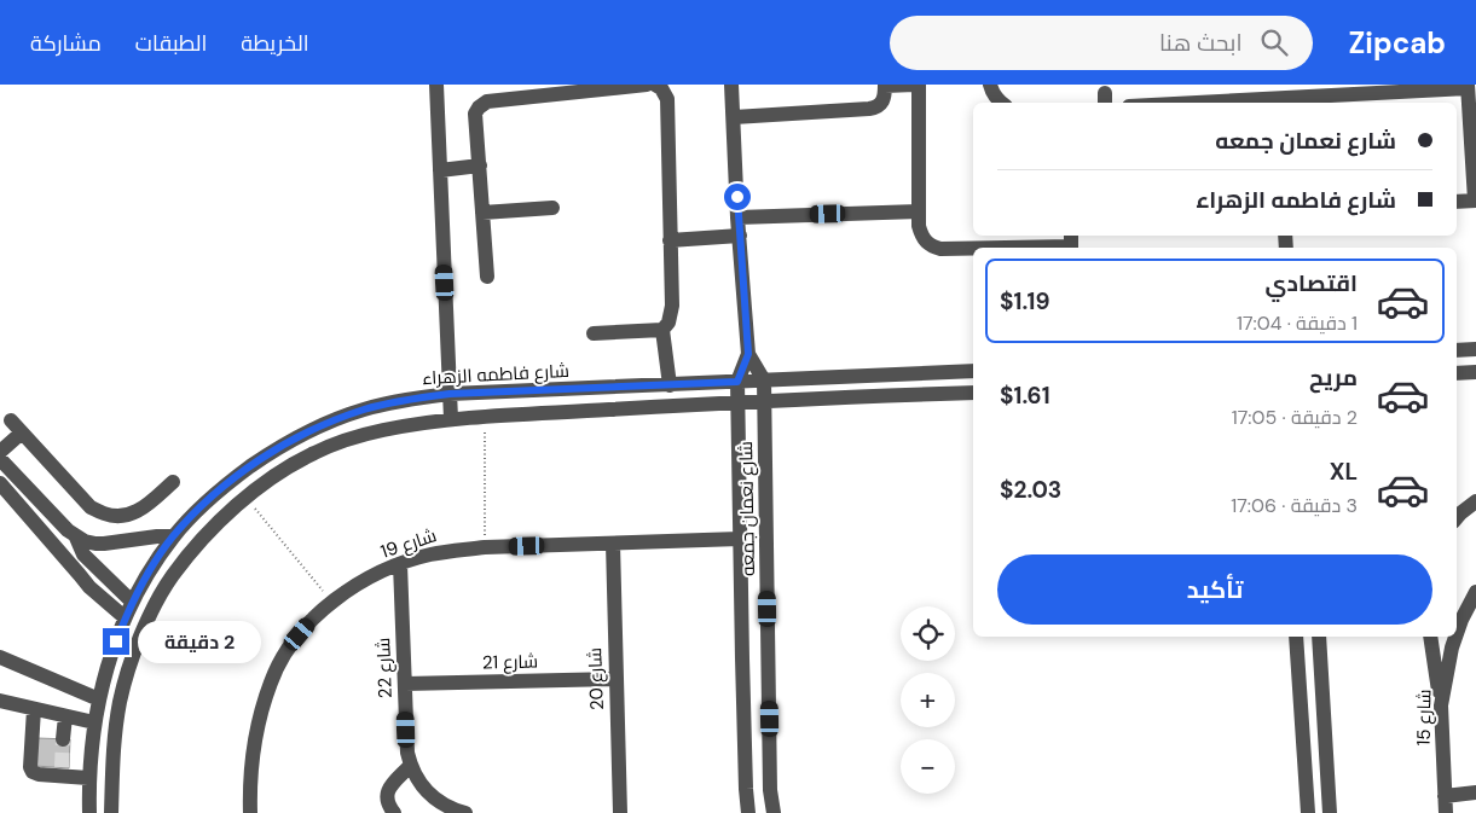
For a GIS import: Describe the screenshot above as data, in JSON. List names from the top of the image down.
{
  "streets": {
    "street": [
      "شارع فاطمه الزهراء",
      "شارع نعمان جمعه",
      "شارع 19",
      "شارع 21",
      "شارع 22",
      "شارع 20",
      "شارع 15"
    ]
  },
  "crossings": [
    ["شارع فاطمه الزهراء", "شارع نعمان جمعه"],
    ["شارع نعمان جمعه", "شارع 19"],
    ["شارع 19", "شارع 22"],
    ["شارع 19", "شارع 20"],
    ["شارع 21", "شارع 22"],
    ["شارع 21", "شارع 20"]
  ],
  "page": {
    "header": "Zipcab",
    "search": "ابحث هنا",
    "nav": ["الخريطة", "الطبقات", "مشاركة"],
    "banner": ["شارع نعمان جمعه", "شارع فاطمه الزهراء"],
    "list": [
      {
        "name": "اقتصادي",
        "note": "1 دقيقة · 17:04",
        "value": "$1.19"
      },
      {
        "name": "مريح",
        "note": "2 دقيقة · 17:05",
        "value": "$1.61"
      },
      {
        "name": "XL",
        "note": "3 دقيقة · 17:06",
        "value": "$2.03"
      }
    ],
    "buttons": "تأكيد",
    "map_buttons": ["+", "−"],
    "bubble": "2 دقيقة"
  }
}
